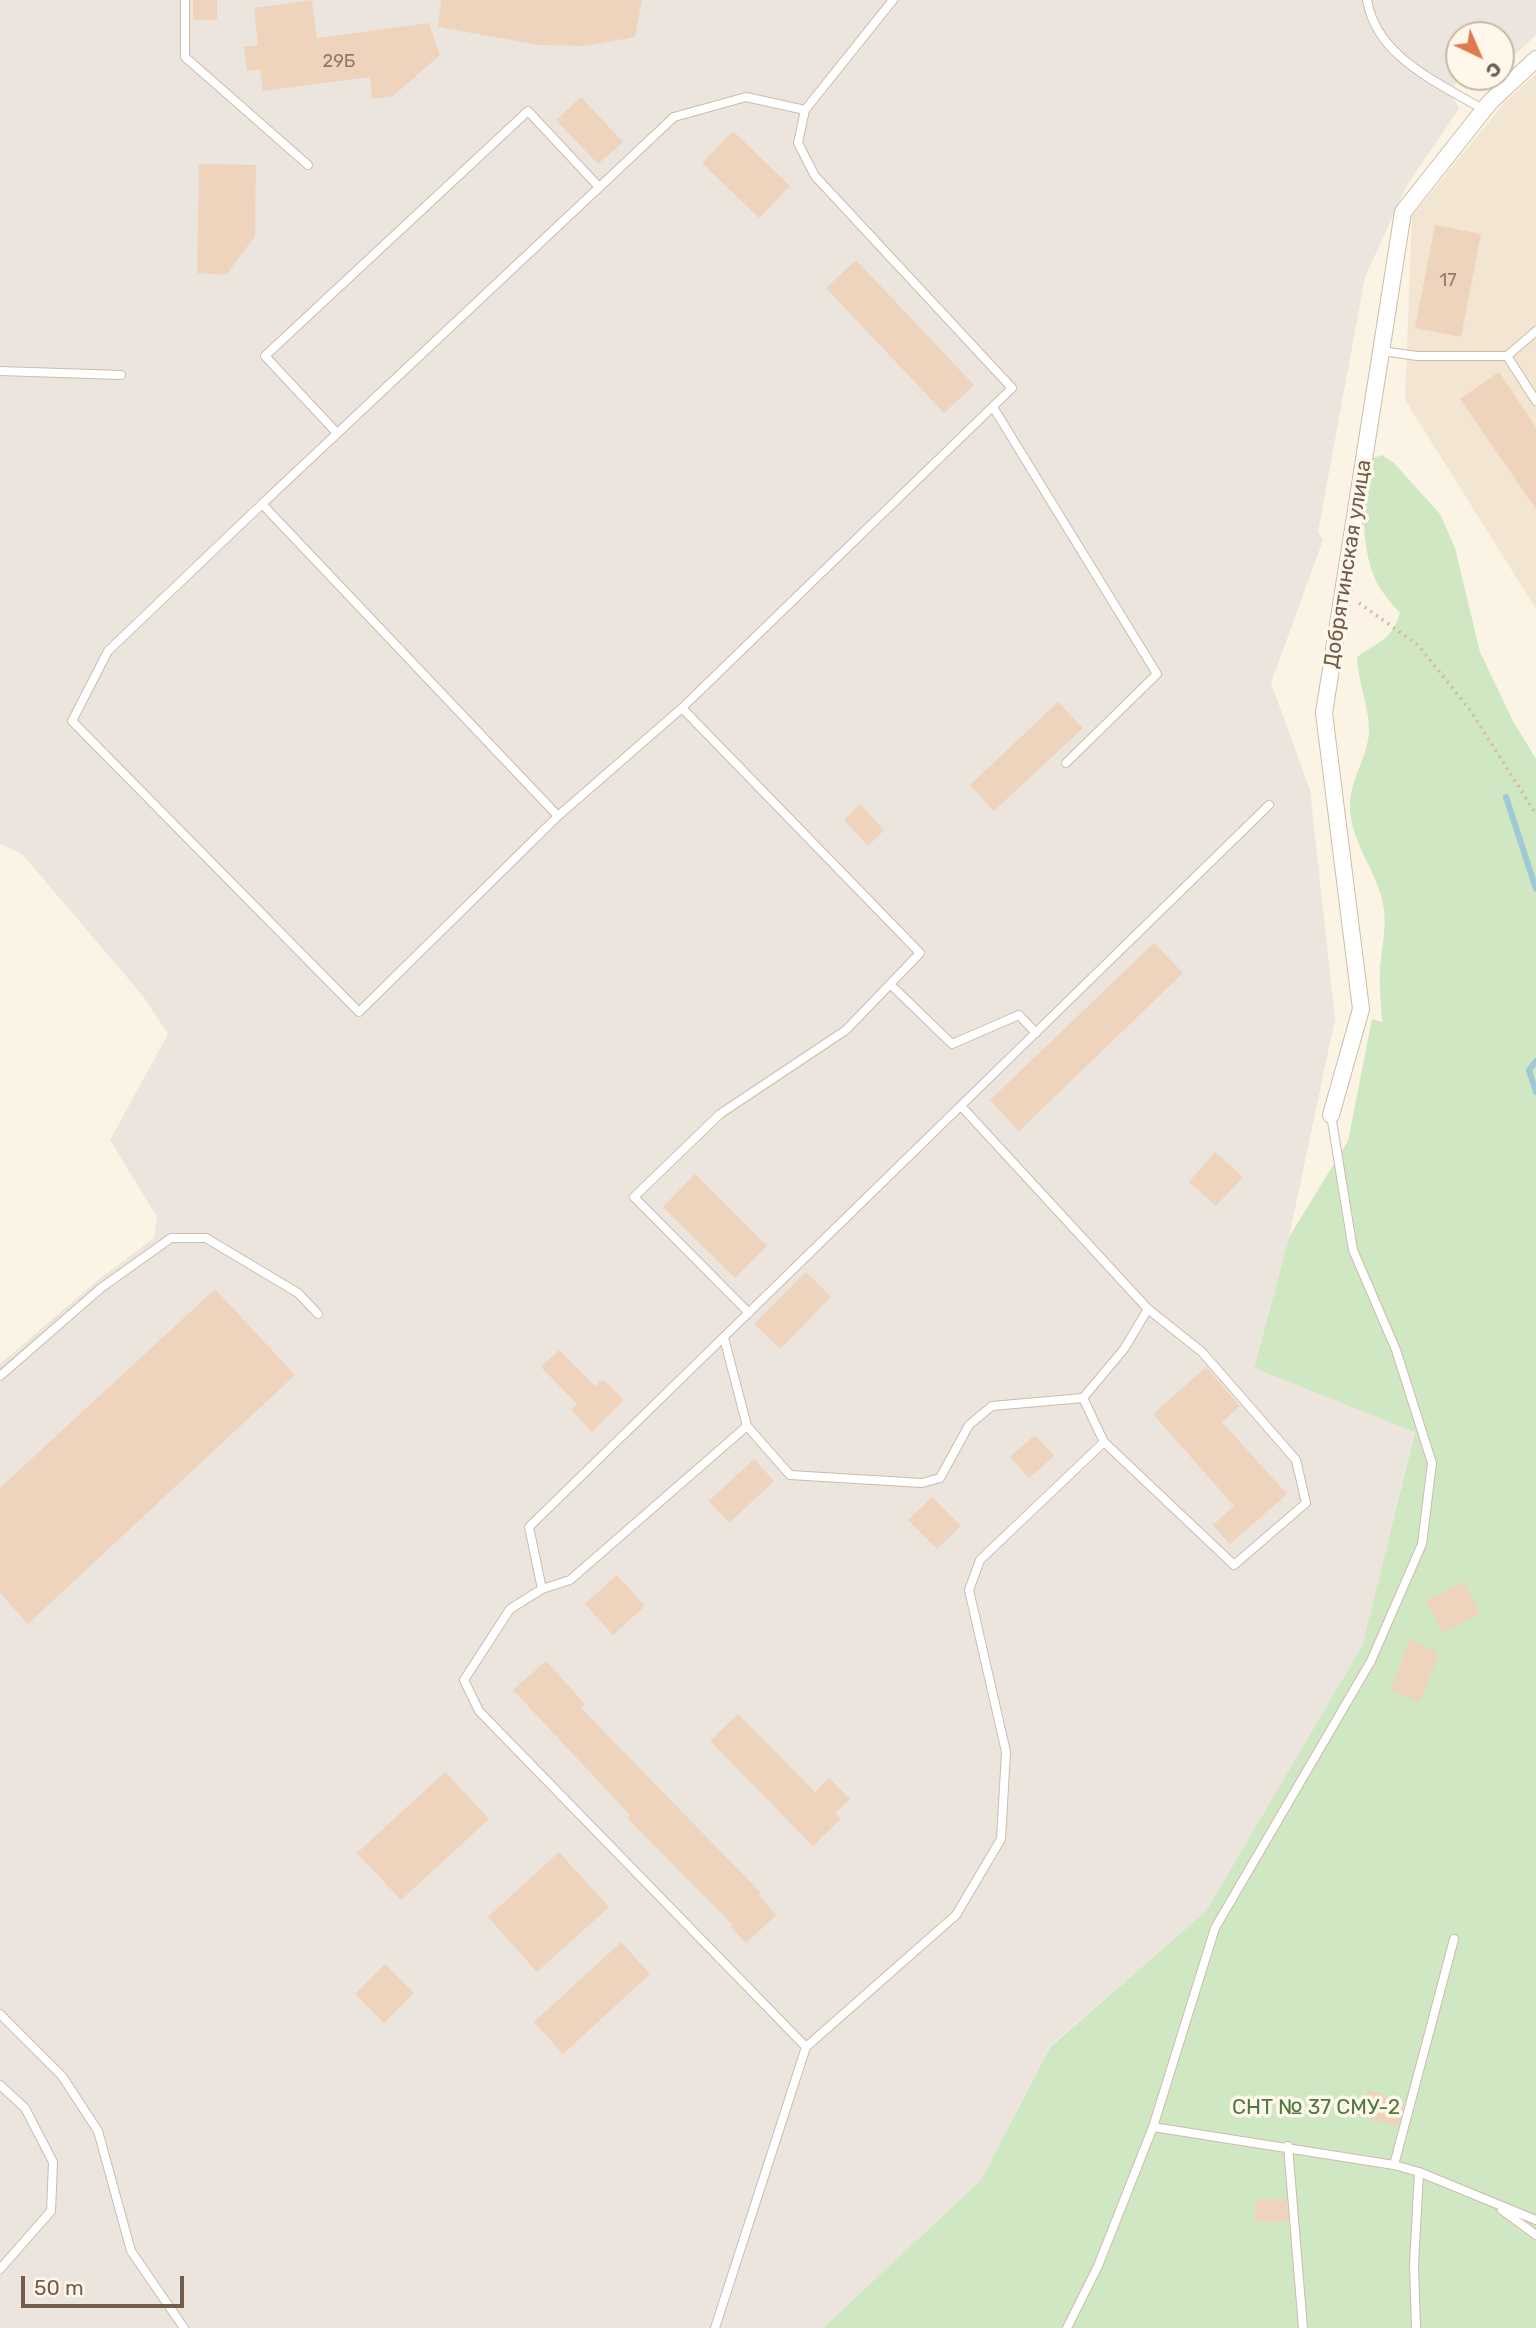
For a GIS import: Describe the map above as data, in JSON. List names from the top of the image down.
{
  "streets": {
    "street": ["Добрятинская улица"]
  },
  "parks": ["СНТ № 37 СМУ-2"],
  "house_numbers": ["29Б", "17"],
  "scale_bar": "50 m",
  "north": "bottom right"
}
